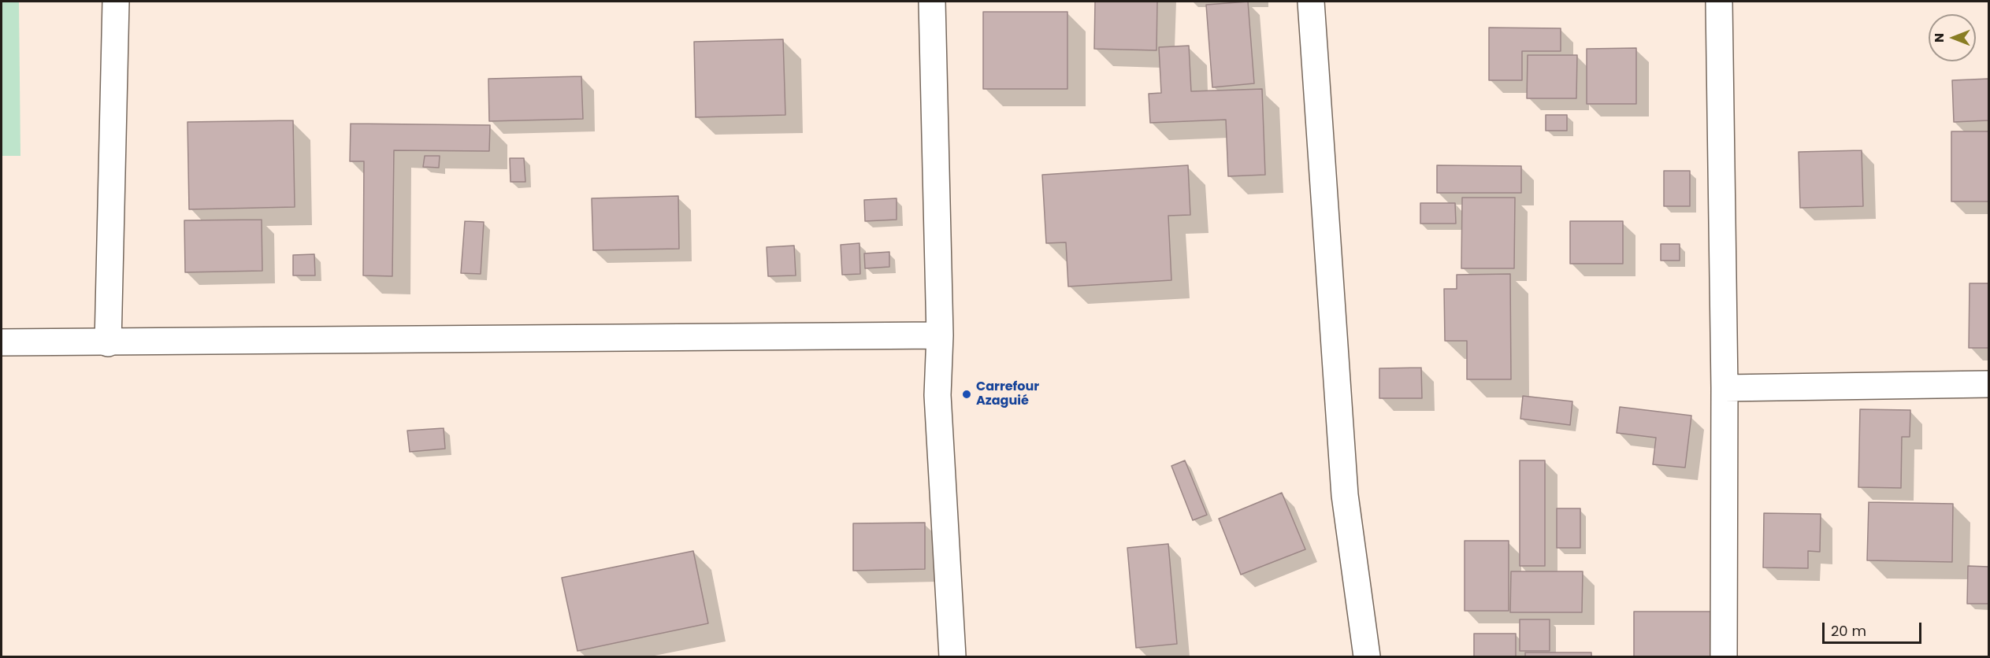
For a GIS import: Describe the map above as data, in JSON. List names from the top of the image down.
{
  "places": ["Carrefour Azaguié"],
  "scale_bar": "20 m",
  "north": "left"
}
